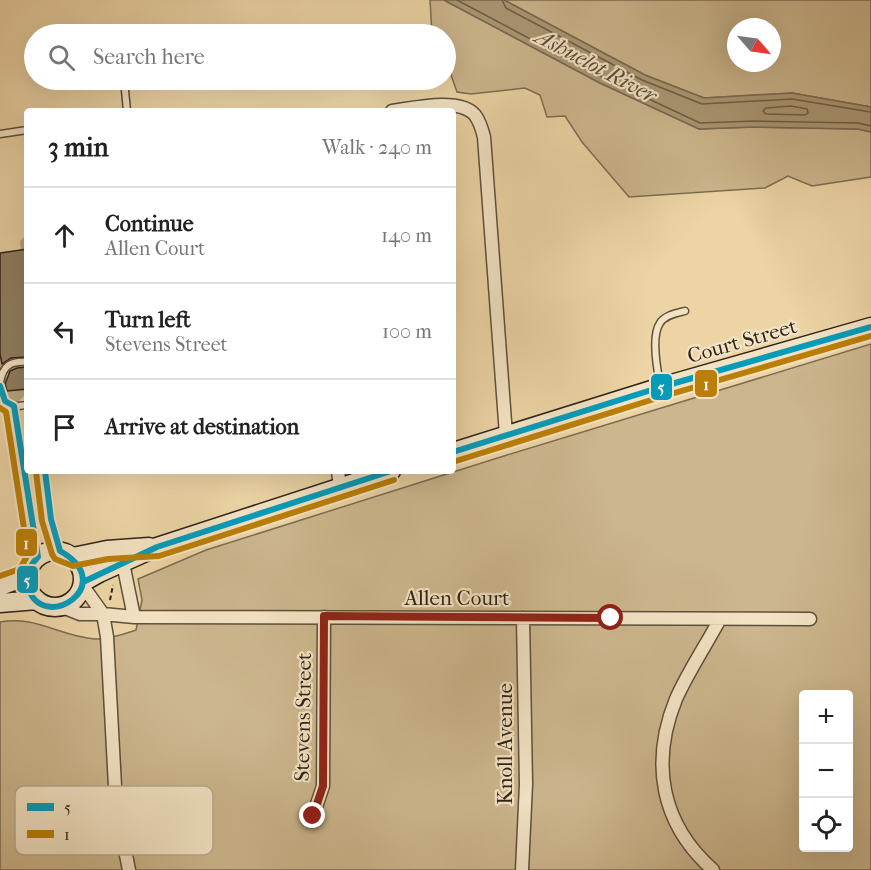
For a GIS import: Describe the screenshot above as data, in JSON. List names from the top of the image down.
{
  "streets": {
    "main road": ["Court Street"],
    "street": ["Allen Court", "Stevens Street", "Knoll Avenue"]
  },
  "crossings": [
    ["Allen Court", "Stevens Street"],
    ["Allen Court", "Knoll Avenue"]
  ],
  "water": ["Ashuelot River"],
  "lines": ["transit line 5", "transit line 1"],
  "legend": ["5", "1"],
  "north": "bottom right",
  "page": {
    "search": "Search here",
    "heading": ["3 min", "Walk · 240 m"],
    "list": [
      ["Continue", "Allen Court", "140 m"],
      ["Turn left", "Stevens Street", "100 m"],
      "Arrive at destination"
    ],
    "map_buttons": ["+", "−"]
  }
}
